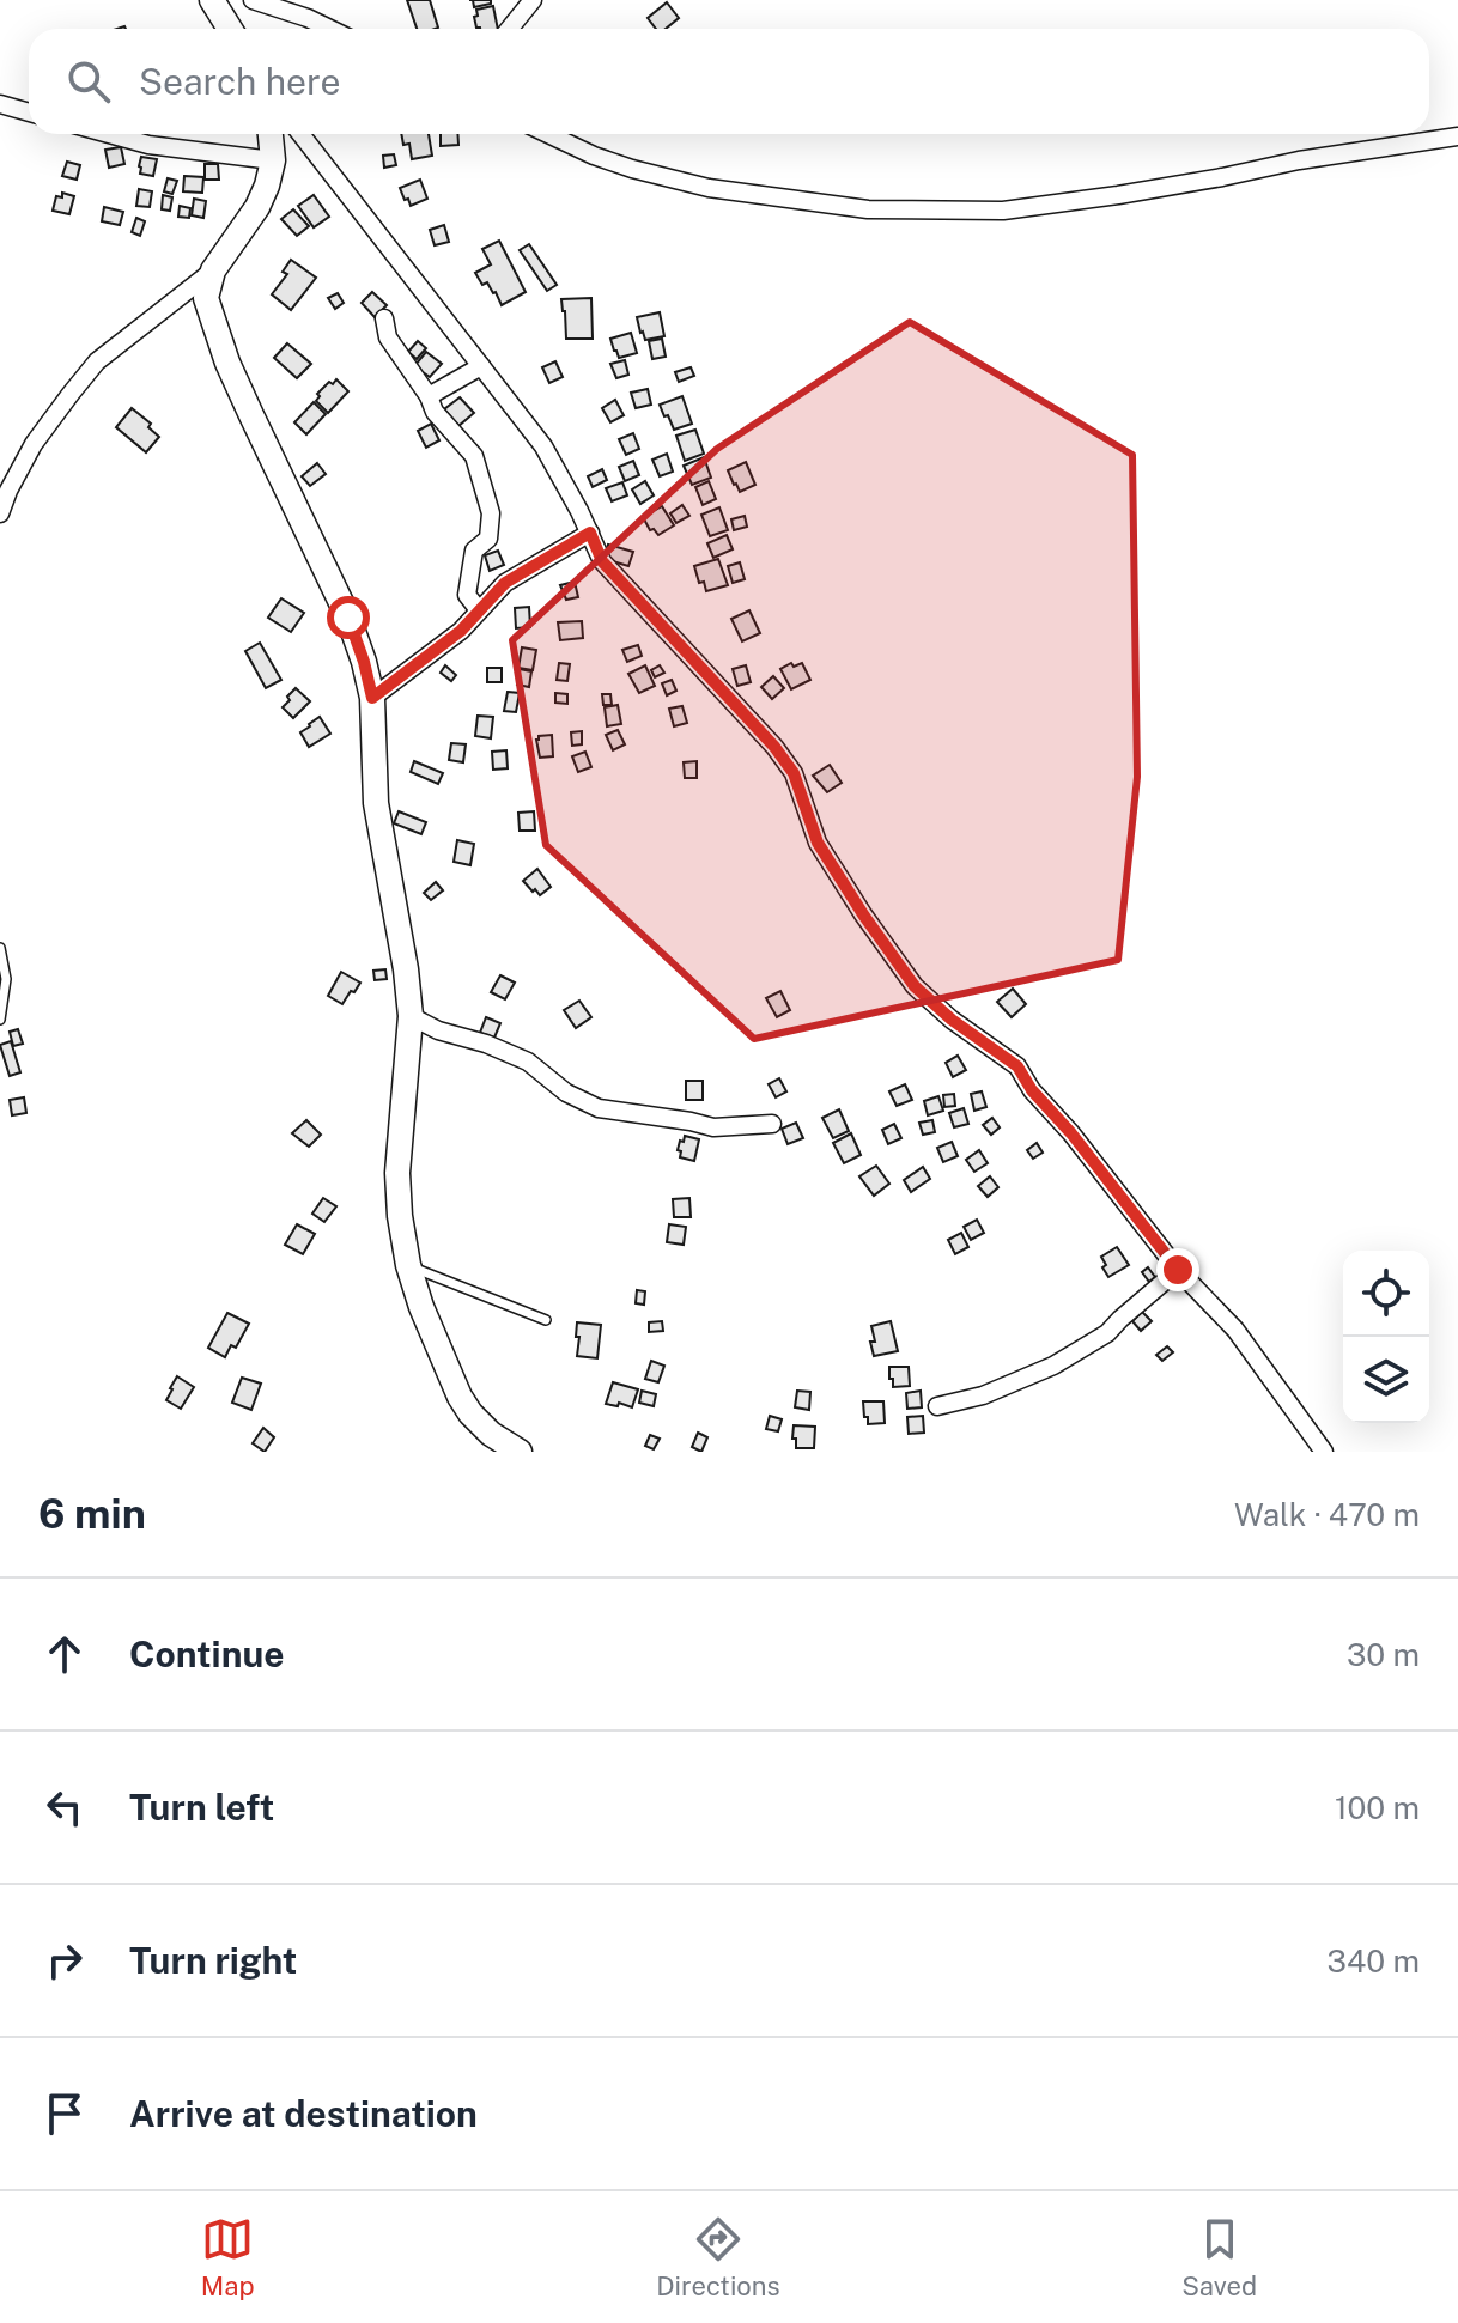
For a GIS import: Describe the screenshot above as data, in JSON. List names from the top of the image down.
{
  "page": {
    "search": "Search here",
    "heading": ["6 min", "Walk · 470 m"],
    "list": [
      ["Continue", "30 m"],
      ["Turn left", "100 m"],
      ["Turn right", "340 m"],
      "Arrive at destination"
    ],
    "nav": ["Map", "Directions", "Saved"]
  }
}
